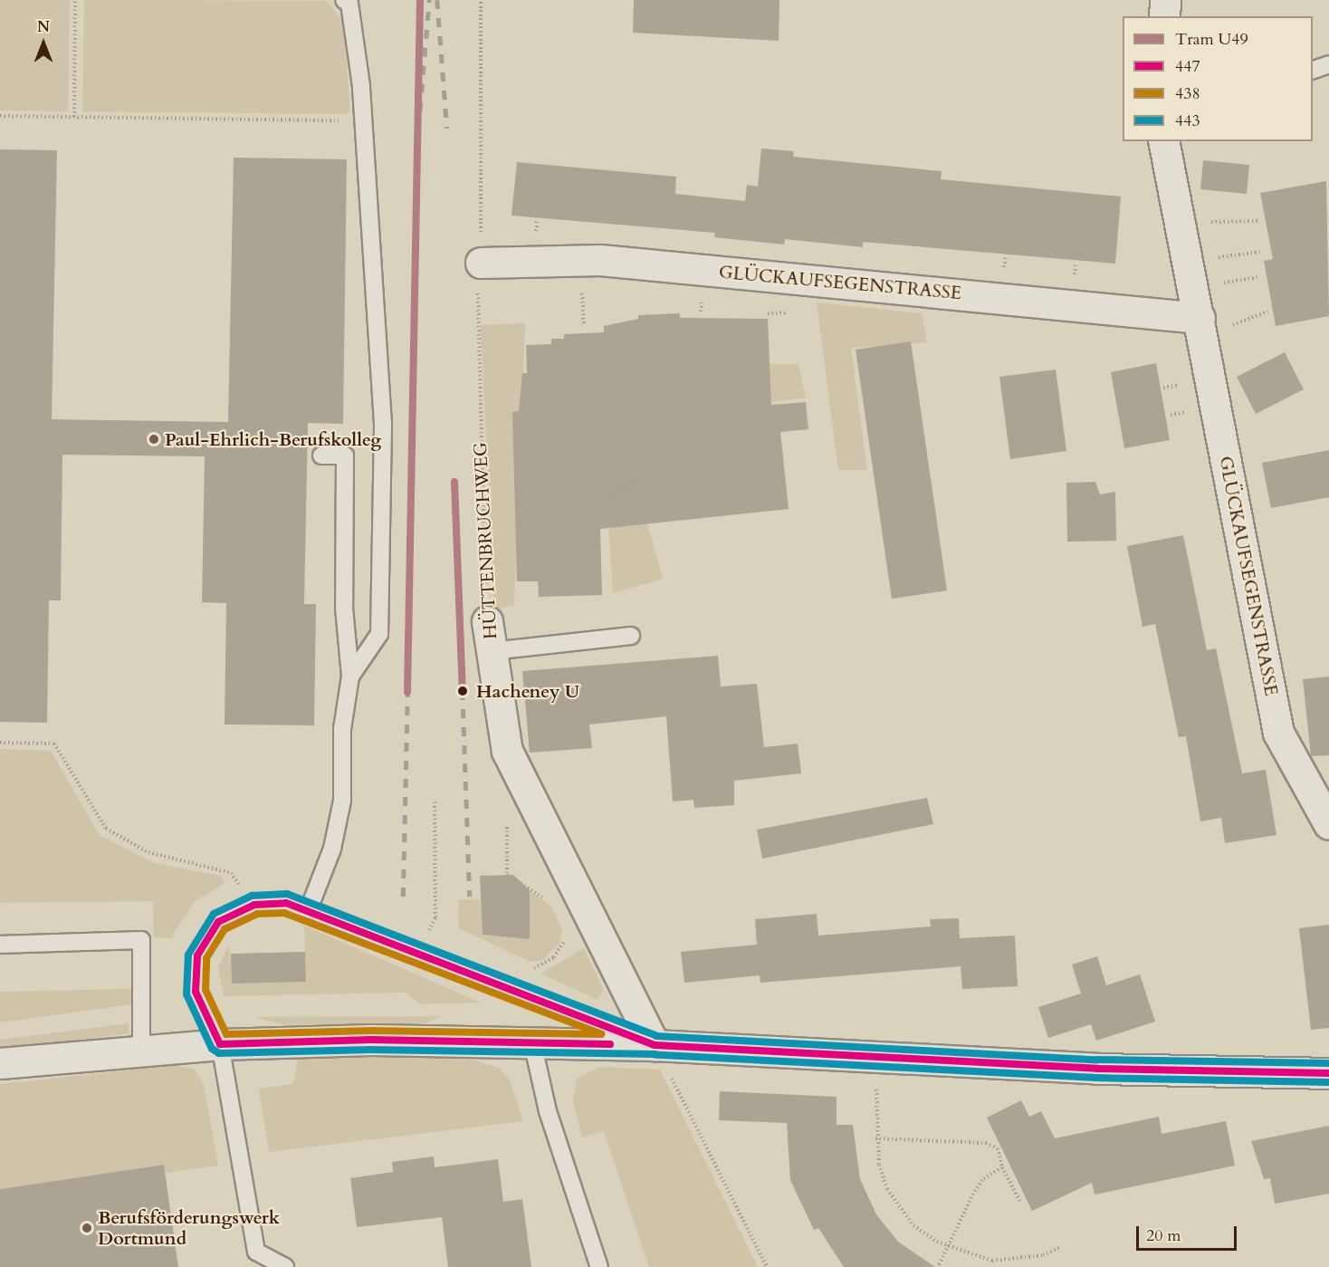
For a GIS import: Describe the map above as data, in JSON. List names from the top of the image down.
{
  "streets": {
    "street": ["GLÜCKAUFSEGENSTRASSE", "HÜTTENBRUCHWEG"]
  },
  "crossings": [
    ["GLÜCKAUFSEGENSTRASSE", "HÜTTENBRUCHWEG"]
  ],
  "places": ["Paul-Ehrlich-Berufskolleg", "Hacheney U", "Berufsförderungswerk Dortmund"],
  "lines": [
    "tram line U49",
    "transit line 443",
    "transit line 447",
    "transit line 438"
  ],
  "legend": [
    "Tram U49",
    "447",
    "438",
    "443"
  ],
  "scale_bar": "20 m",
  "north": "top"
}
